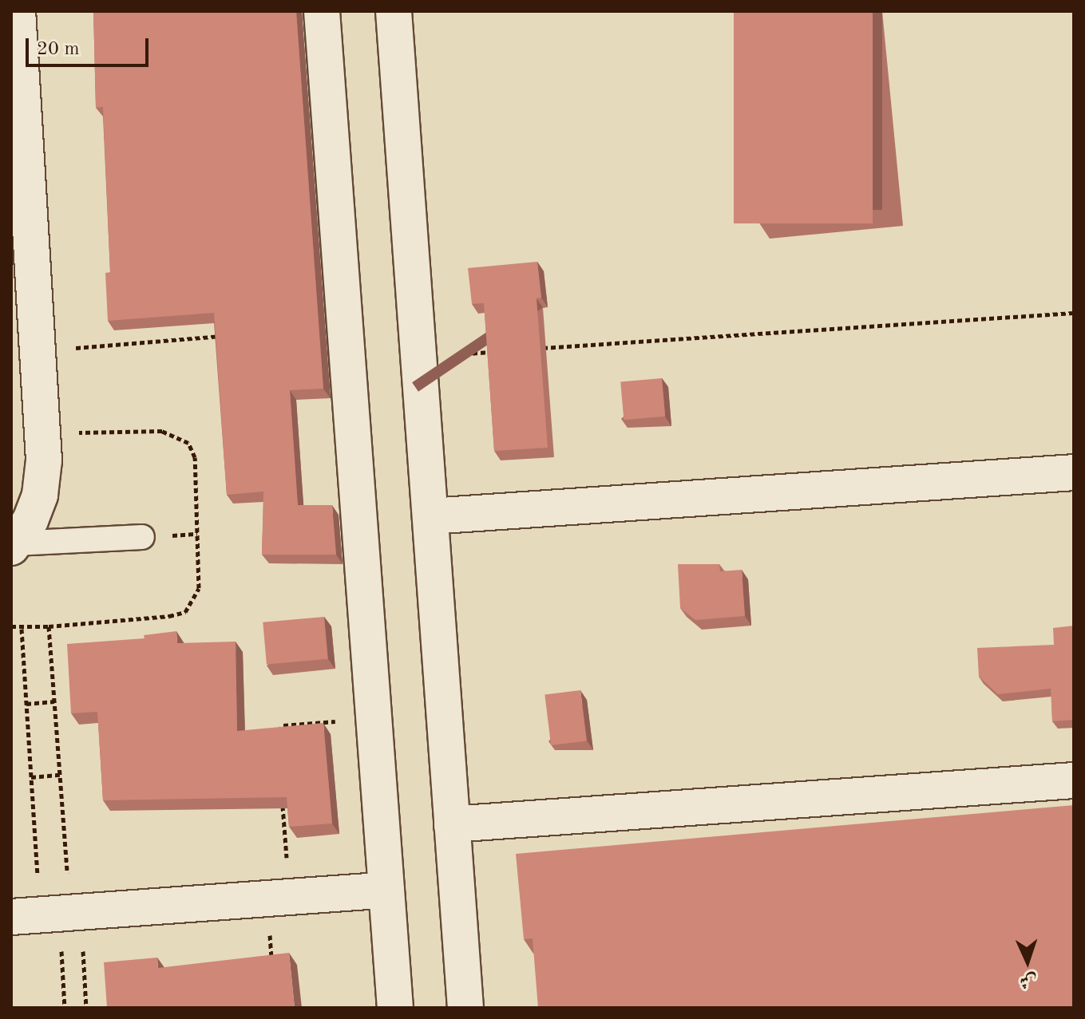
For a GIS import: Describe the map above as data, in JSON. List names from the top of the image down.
{
  "scale_bar": "20 m",
  "north": "bottom"
}
